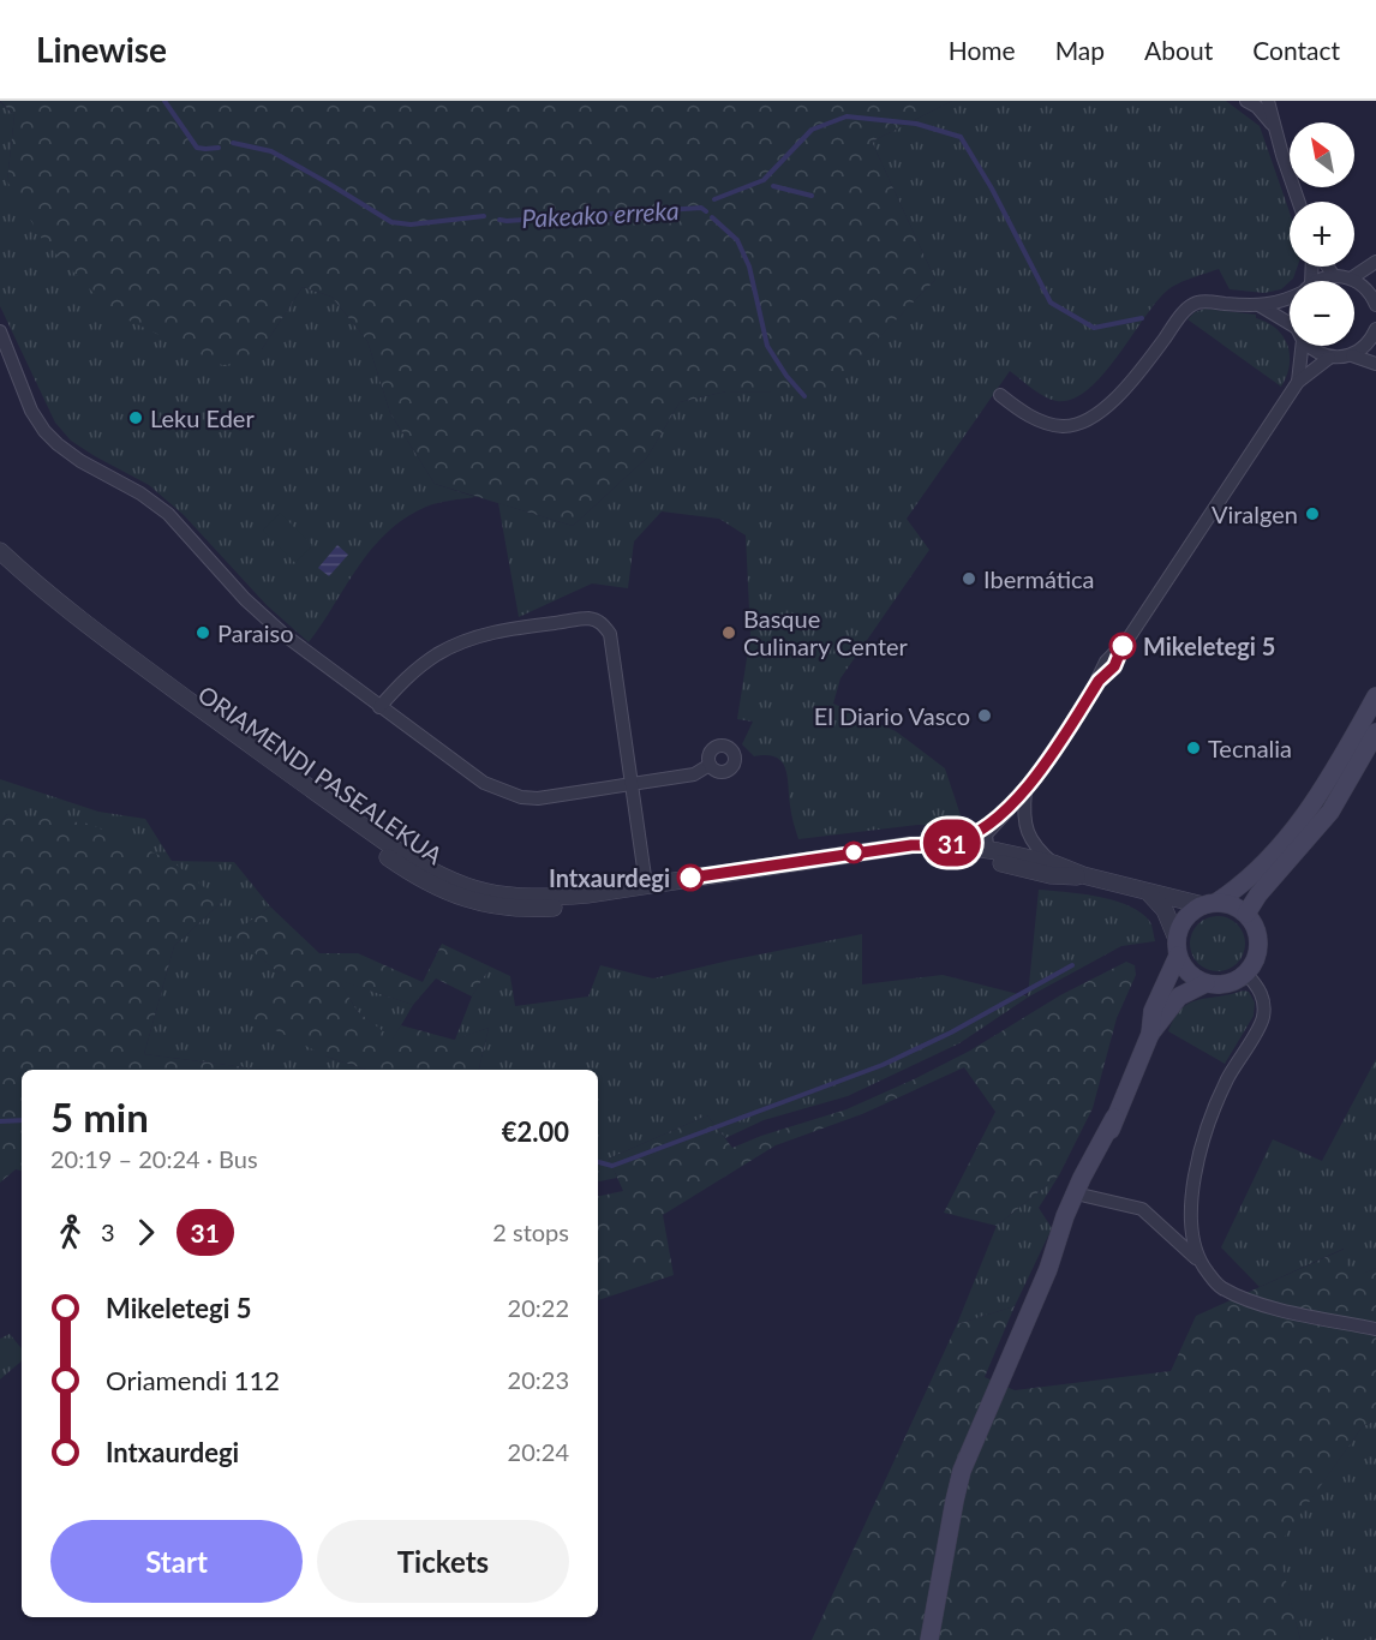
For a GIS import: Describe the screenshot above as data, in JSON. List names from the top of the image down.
{
  "streets": {
    "street": ["ORIAMENDI PASEALEKUA"]
  },
  "water": ["Pakeako erreka"],
  "places": [
    "Leku Eder",
    "Viralgen",
    "Ibermática",
    "Paraiso",
    "Basque Culinary Center",
    "Mikeletegi 5",
    "El Diario Vasco",
    "Tecnalia",
    "Intxaurdegi"
  ],
  "lines": ["bus line 31"],
  "north": "top left",
  "page": {
    "header": "Linewise",
    "nav": [
      "Home",
      "Map",
      "About",
      "Contact"
    ],
    "on_map": "31",
    "map_buttons": ["+", "−"],
    "heading": ["5 min", "20:19 – 20:24 · Bus", "€2.00"],
    "legs": ["3", "31", "2 stops"],
    "list": [
      {
        "name": "Mikeletegi 5",
        "value": "20:22"
      },
      {
        "name": "Oriamendi 112",
        "value": "20:23"
      },
      {
        "name": "Intxaurdegi",
        "value": "20:24"
      }
    ],
    "buttons": ["Start", "Tickets"]
  }
}
